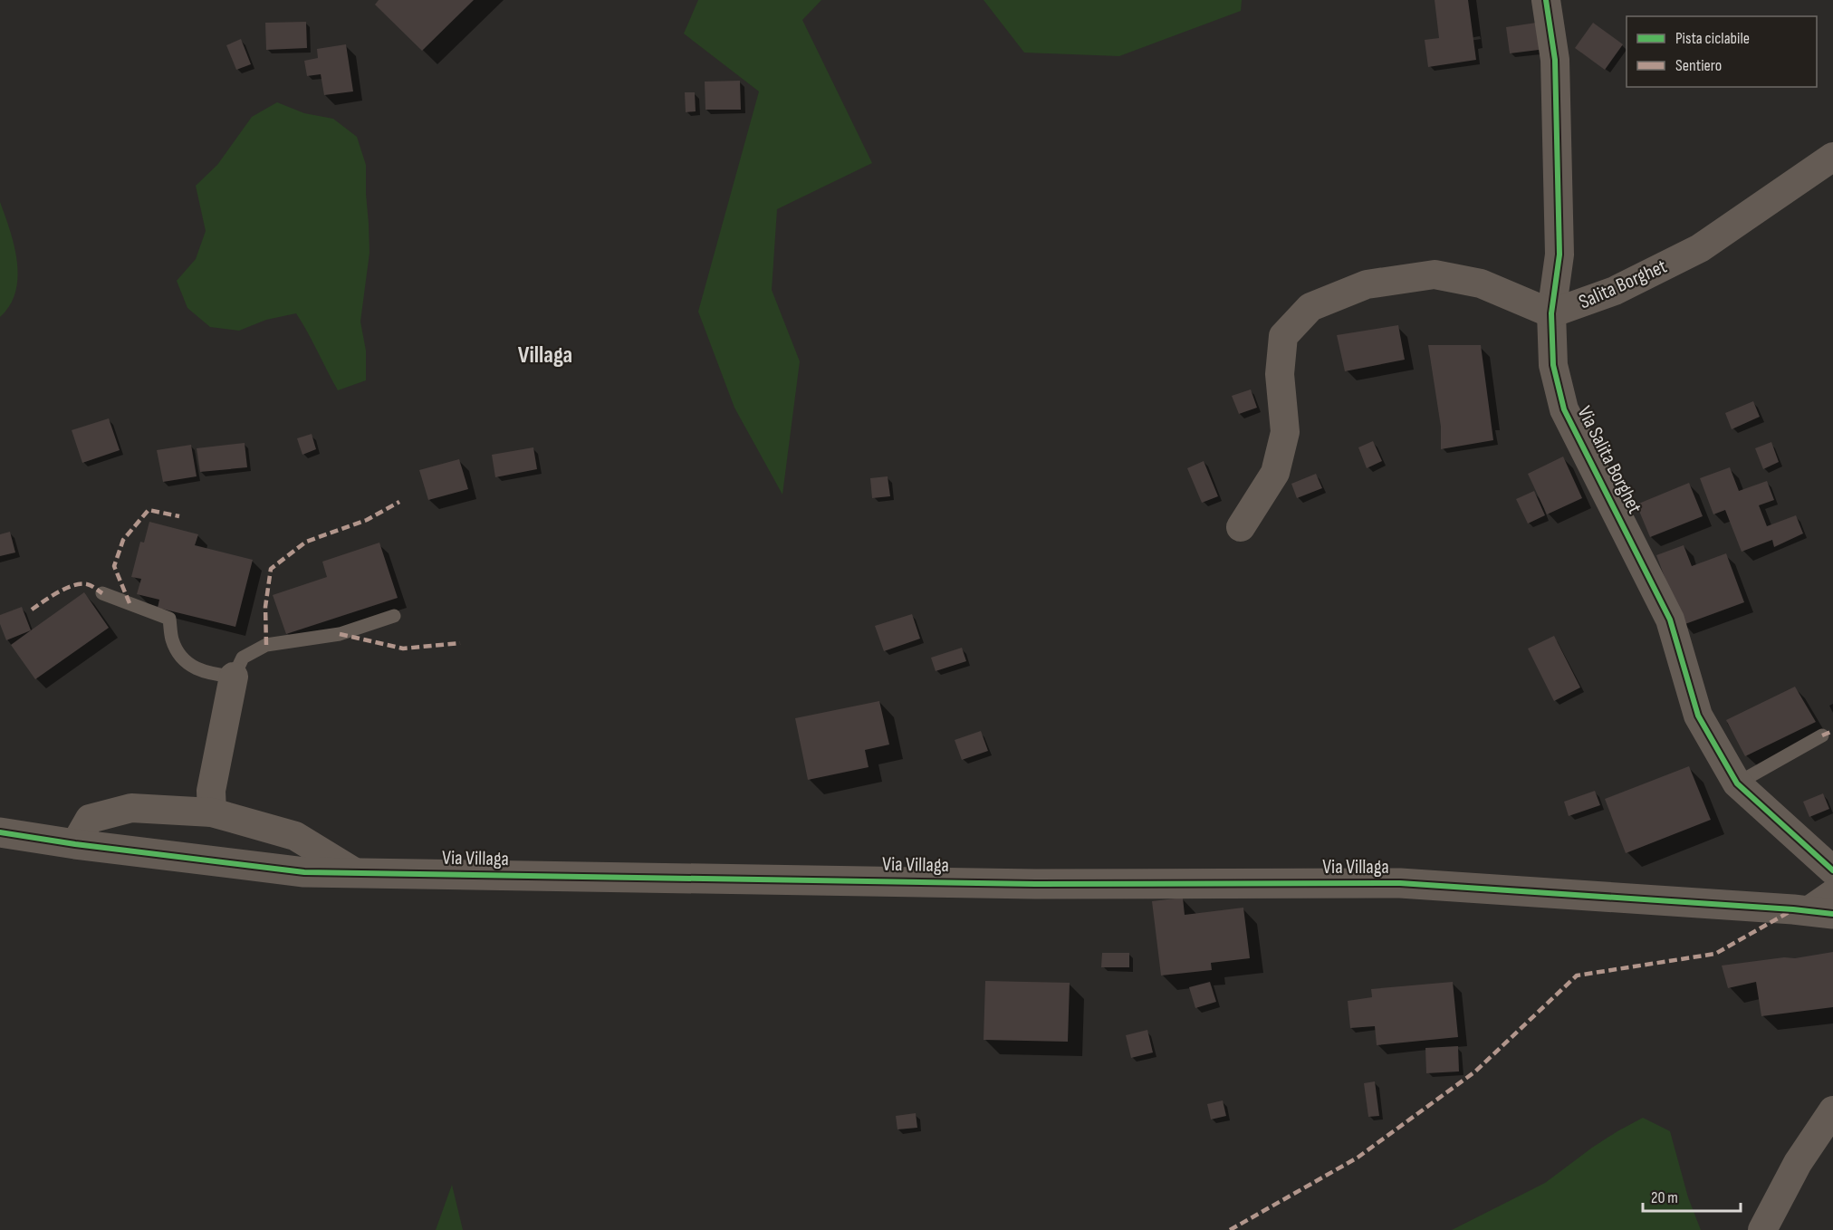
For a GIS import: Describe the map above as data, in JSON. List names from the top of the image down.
{
  "streets": {
    "street": ["Salita Borghet", "Via Salita Borghet", "Via Villaga"]
  },
  "crossings": [
    ["Salita Borghet", "Via Salita Borghet"]
  ],
  "districts": ["Villaga"],
  "legend": ["Pista ciclabile", "Sentiero"],
  "scale_bar": "20 m"
}
